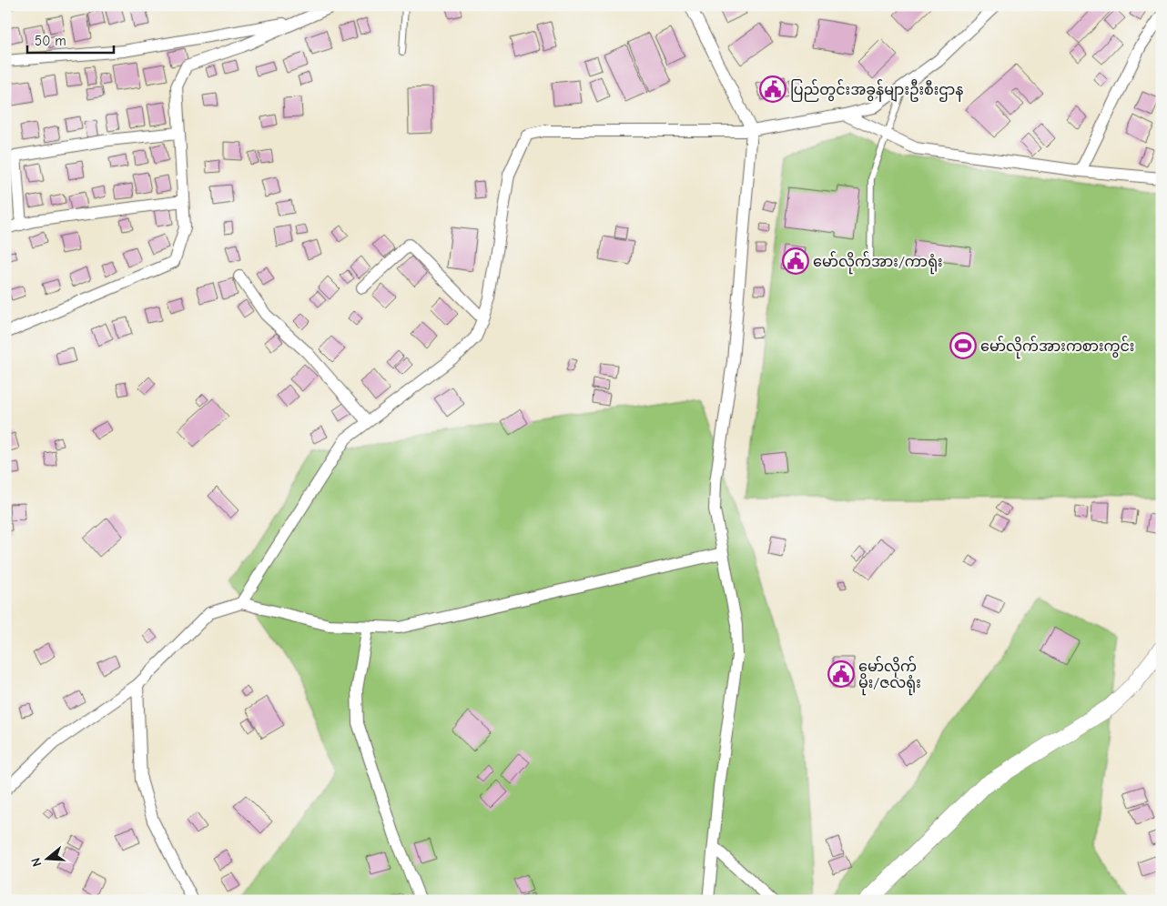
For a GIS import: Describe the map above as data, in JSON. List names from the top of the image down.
{
  "places": {
    "public building": ["ပြည်တွင်းအခွန်များဦးစီးဌာန", "မော်လိုက်အား/ကာရုံး", "မော်လိုက် မိုး/ဇလရုံး"],
    "sports": ["မော်လိုက်အားကစားကွင်း"]
  },
  "scale_bar": "50 m",
  "north": "left"
}
